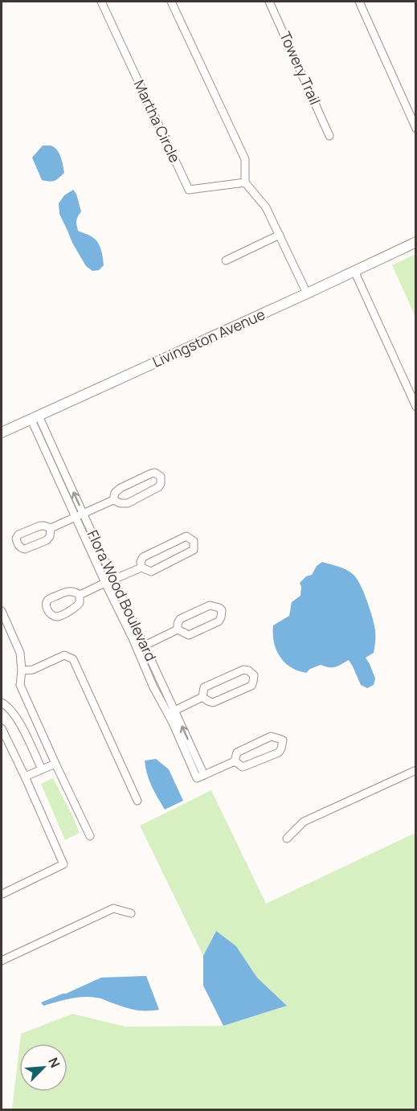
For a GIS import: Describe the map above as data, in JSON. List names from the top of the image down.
{
  "streets": {
    "street": [
      "Towery Trail",
      "Martha Circle",
      "Livingston Avenue",
      "Flora Wood Boulevard"
    ]
  },
  "crossings": [
    ["Livingston Avenue", "Flora Wood Boulevard"]
  ],
  "north": "top right"
}
